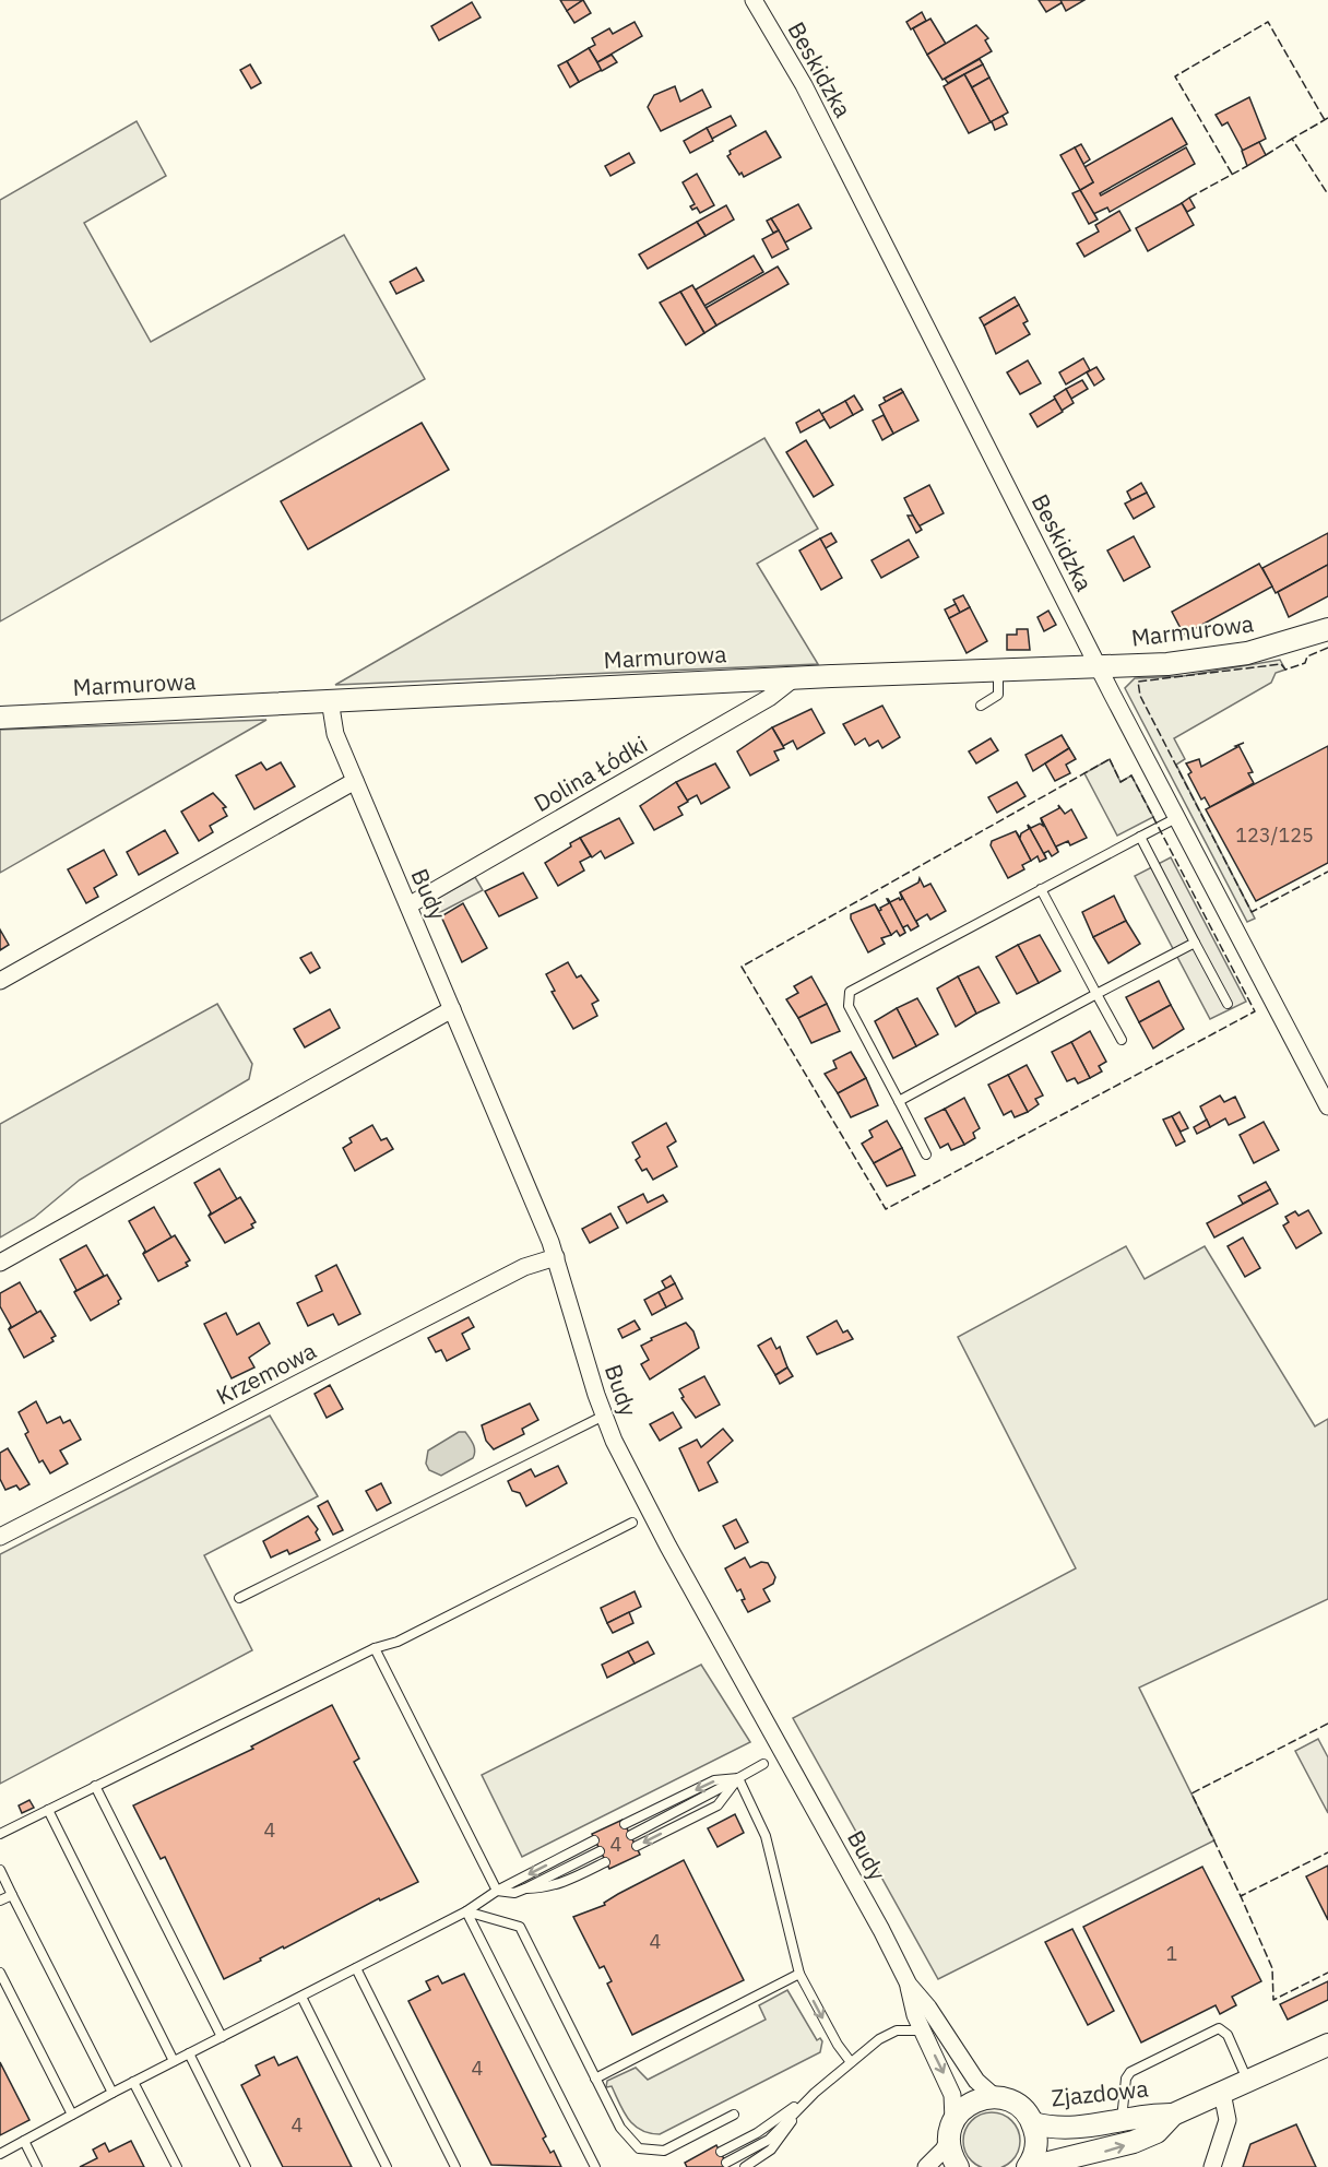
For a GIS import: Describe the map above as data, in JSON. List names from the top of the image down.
{
  "streets": {
    "street": [
      "Beskidzka",
      "Marmurowa",
      "Dolina Łódki",
      "Budy",
      "Krzemowa",
      "Zjazdowa"
    ]
  },
  "crossings": [
    ["Beskidzka", "Marmurowa"],
    ["Marmurowa", "Dolina Łódki"],
    ["Marmurowa", "Budy"],
    ["Dolina Łódki", "Budy"],
    ["Budy", "Krzemowa"]
  ],
  "house_numbers": [
    "123/125",
    "4",
    "4",
    "4",
    "1",
    "4",
    "4"
  ]
}
